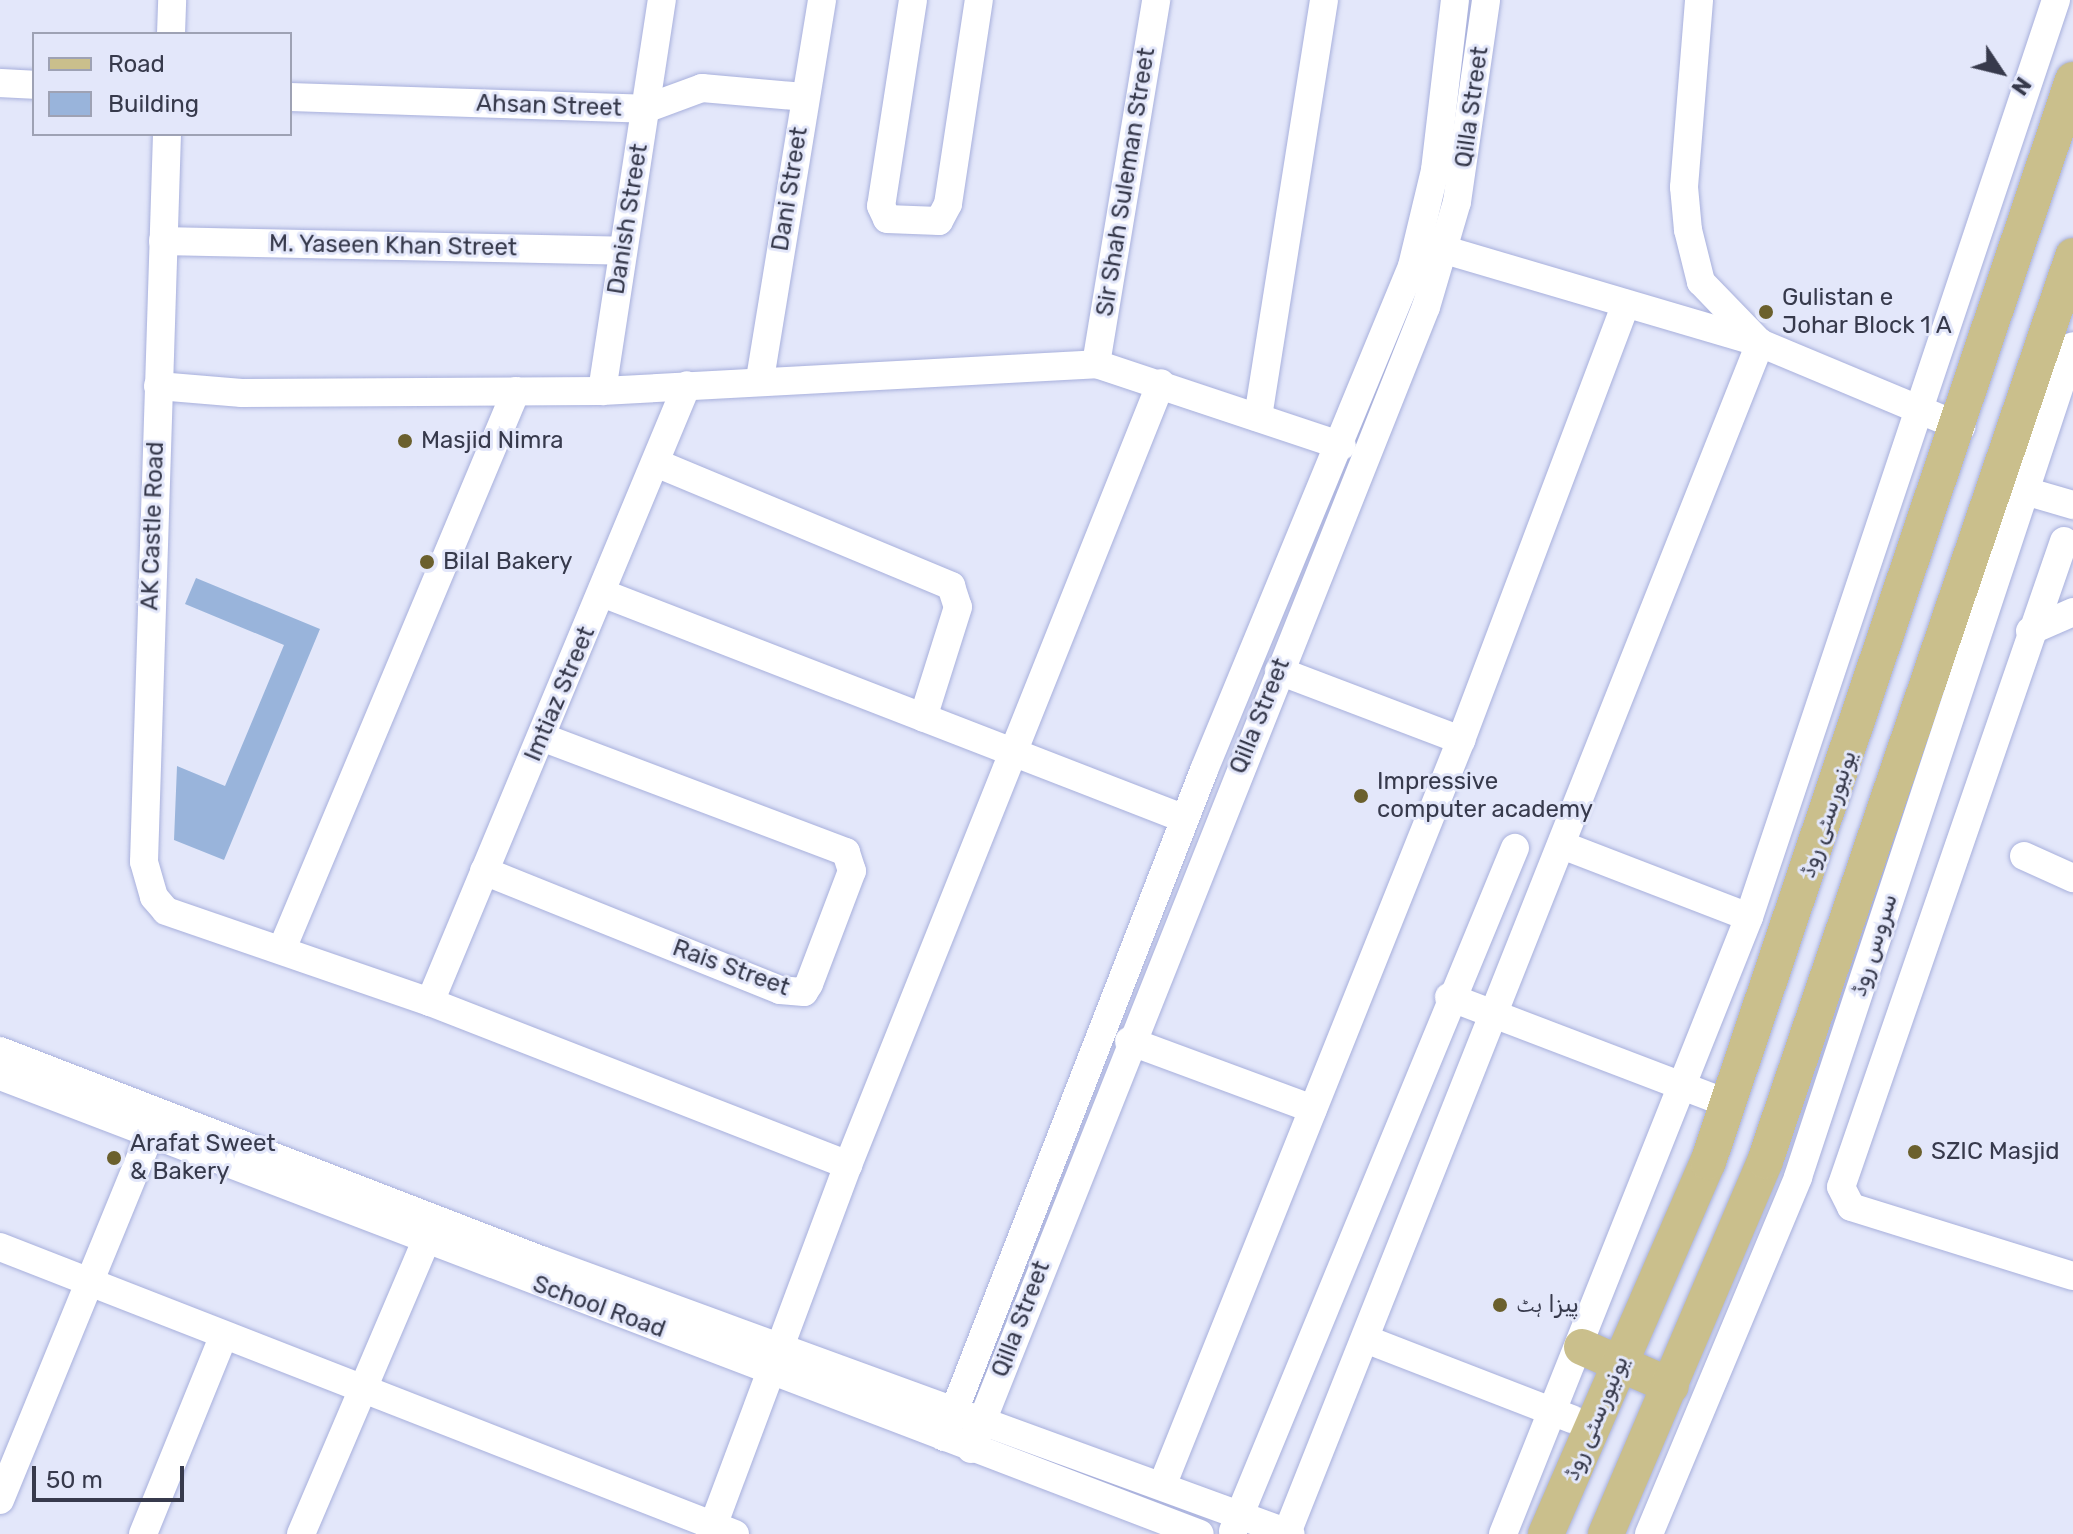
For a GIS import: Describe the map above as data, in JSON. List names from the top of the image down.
{
  "streets": {
    "main road": ["یونیورسٹی روڈ"],
    "street": [
      "Ahsan Street",
      "Qilla Street",
      "Sir Shah Suleman Street",
      "Dani Street",
      "Danish Street",
      "M. Yaseen Khan Street",
      "AK Castle Road",
      "Imtiaz Street",
      "سروس روڈ",
      "Rais Street",
      "School Road"
    ]
  },
  "crossings": [
    ["Ahsan Street", "Dani Street"],
    ["Ahsan Street", "Danish Street"],
    ["Qilla Street", "School Road"],
    ["Danish Street", "M. Yaseen Khan Street"],
    ["M. Yaseen Khan Street", "AK Castle Road"],
    ["Imtiaz Street", "Rais Street"]
  ],
  "places": [
    "Gulistan e Johar Block 1 A",
    "Masjid Nimra",
    "Bilal Bakery",
    "Impressive computer academy",
    "SZIC Masjid",
    "Arafat Sweet & Bakery",
    "پیزا ہٹ"
  ],
  "legend": ["Road", "Building"],
  "scale_bar": "50 m",
  "north": "bottom right"
}
